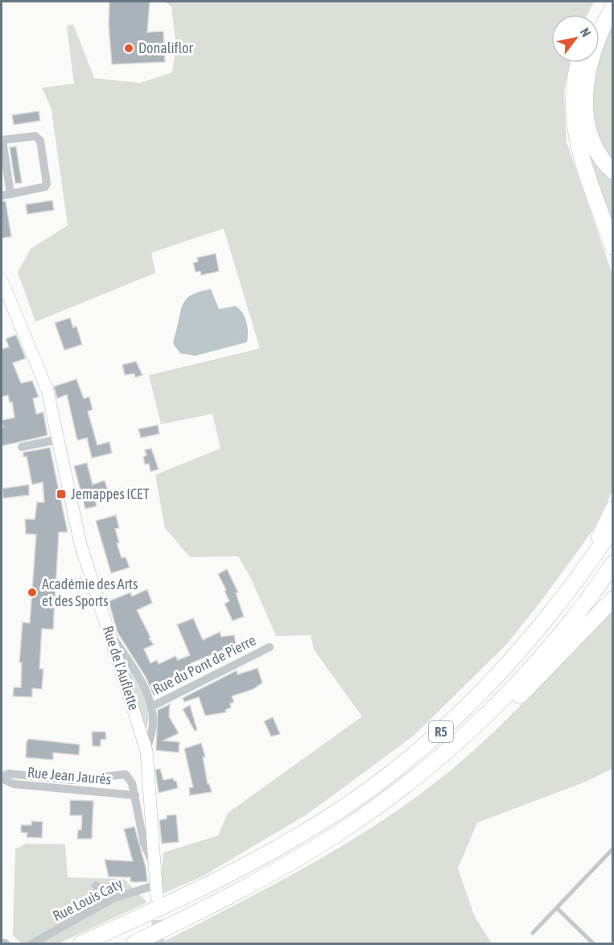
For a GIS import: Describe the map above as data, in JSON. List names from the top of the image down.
{
  "streets": {
    "highway": ["R5"],
    "street": [
      "Rue du Pont de Pierre",
      "Rue de l'Auflette",
      "Rue Jean Jaurès",
      "Rue Louis Caty"
    ]
  },
  "crossings": [
    ["Rue de l'Auflette", "Rue Jean Jaurès"],
    ["Rue de l'Auflette", "Rue Louis Caty"]
  ],
  "places": {
    "other": ["Donaliflor", "Académie des Arts et des Sports"],
    "transit": ["Jemappes ICET"]
  },
  "north": "top right"
}
